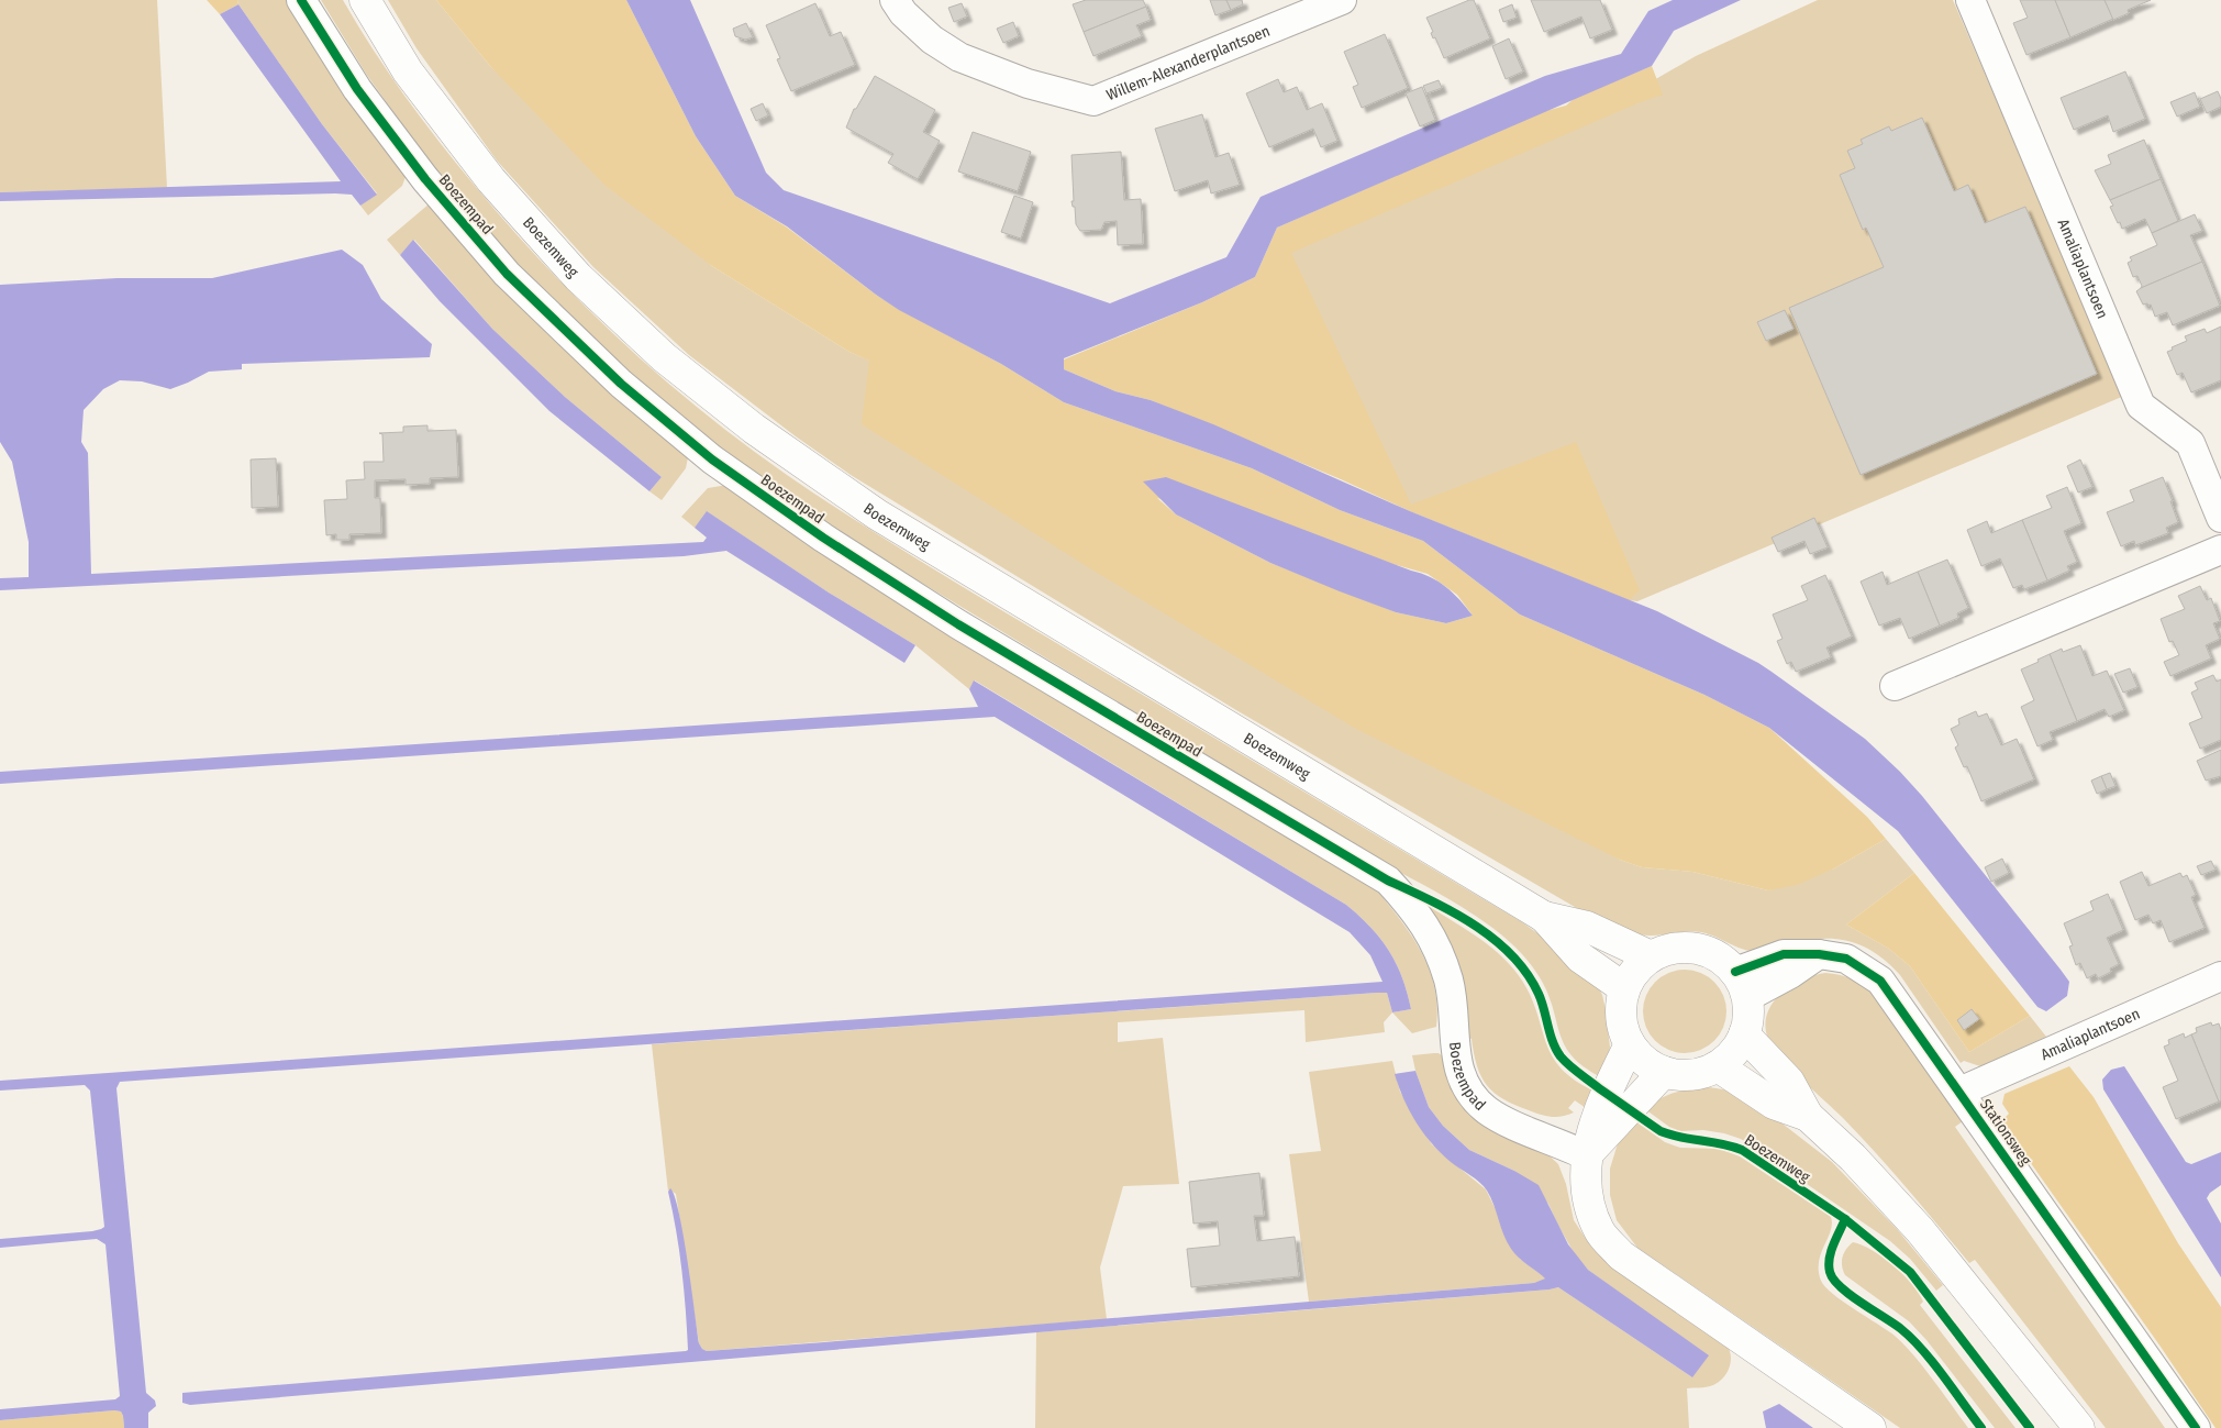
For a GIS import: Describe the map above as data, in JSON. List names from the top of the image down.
{
  "streets": {
    "main road": ["Boezemweg"],
    "street": [
      "Willem-Alexanderplantsoen",
      "Boezempad",
      "Amaliaplantsoen",
      "Stationsweg"
    ]
  },
  "crossings": [
    ["Boezemweg", "Stationsweg"],
    ["Amaliaplantsoen", "Stationsweg"]
  ]
}
